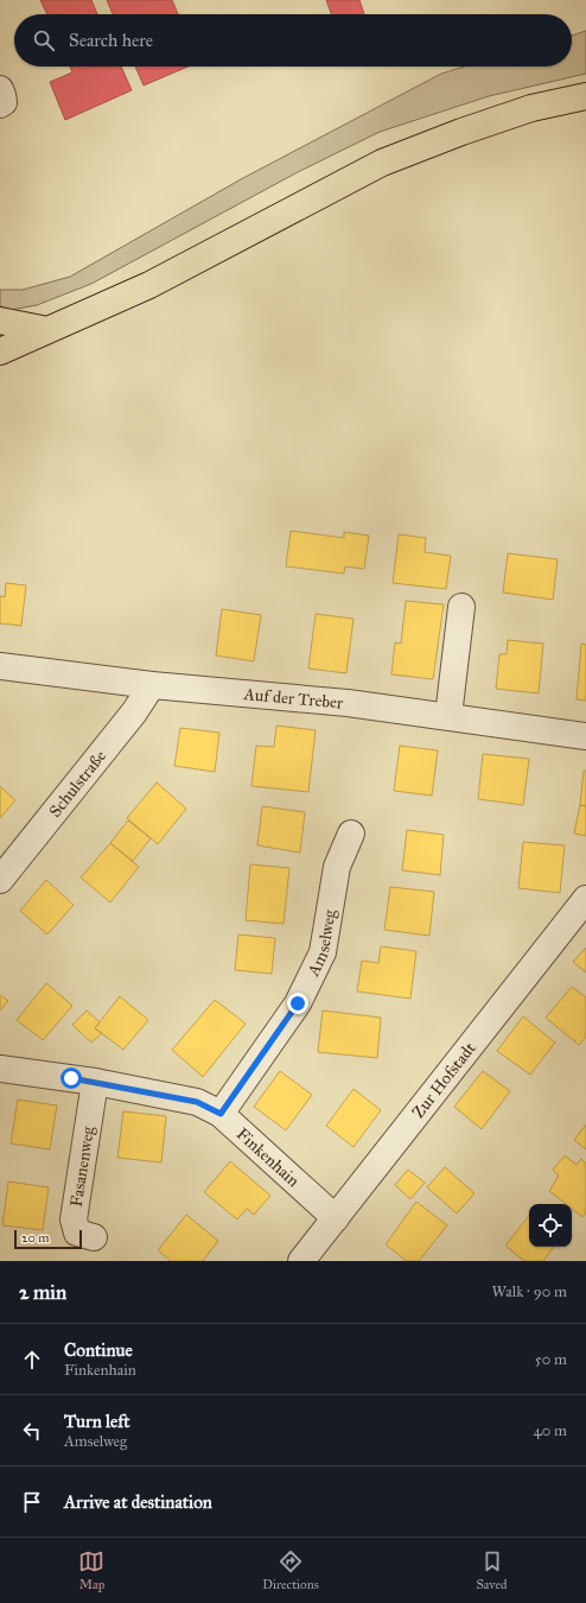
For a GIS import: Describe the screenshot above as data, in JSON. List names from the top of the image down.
{
  "streets": {
    "street": [
      "Auf der Treber",
      "Schulstraße",
      "Amselweg",
      "Zur Hofstadt",
      "Finkenhain",
      "Fasanenweg"
    ]
  },
  "crossings": [
    ["Auf der Treber", "Schulstraße"],
    ["Amselweg", "Finkenhain"],
    ["Zur Hofstadt", "Finkenhain"],
    ["Finkenhain", "Fasanenweg"]
  ],
  "scale_bar": "20 m",
  "page": {
    "search": "Search here",
    "scale": "20 m",
    "heading": ["2 min", "Walk · 90 m"],
    "list": [
      ["Continue", "Finkenhain", "50 m"],
      ["Turn left", "Amselweg", "40 m"],
      "Arrive at destination"
    ],
    "nav": ["Map", "Directions", "Saved"]
  }
}
